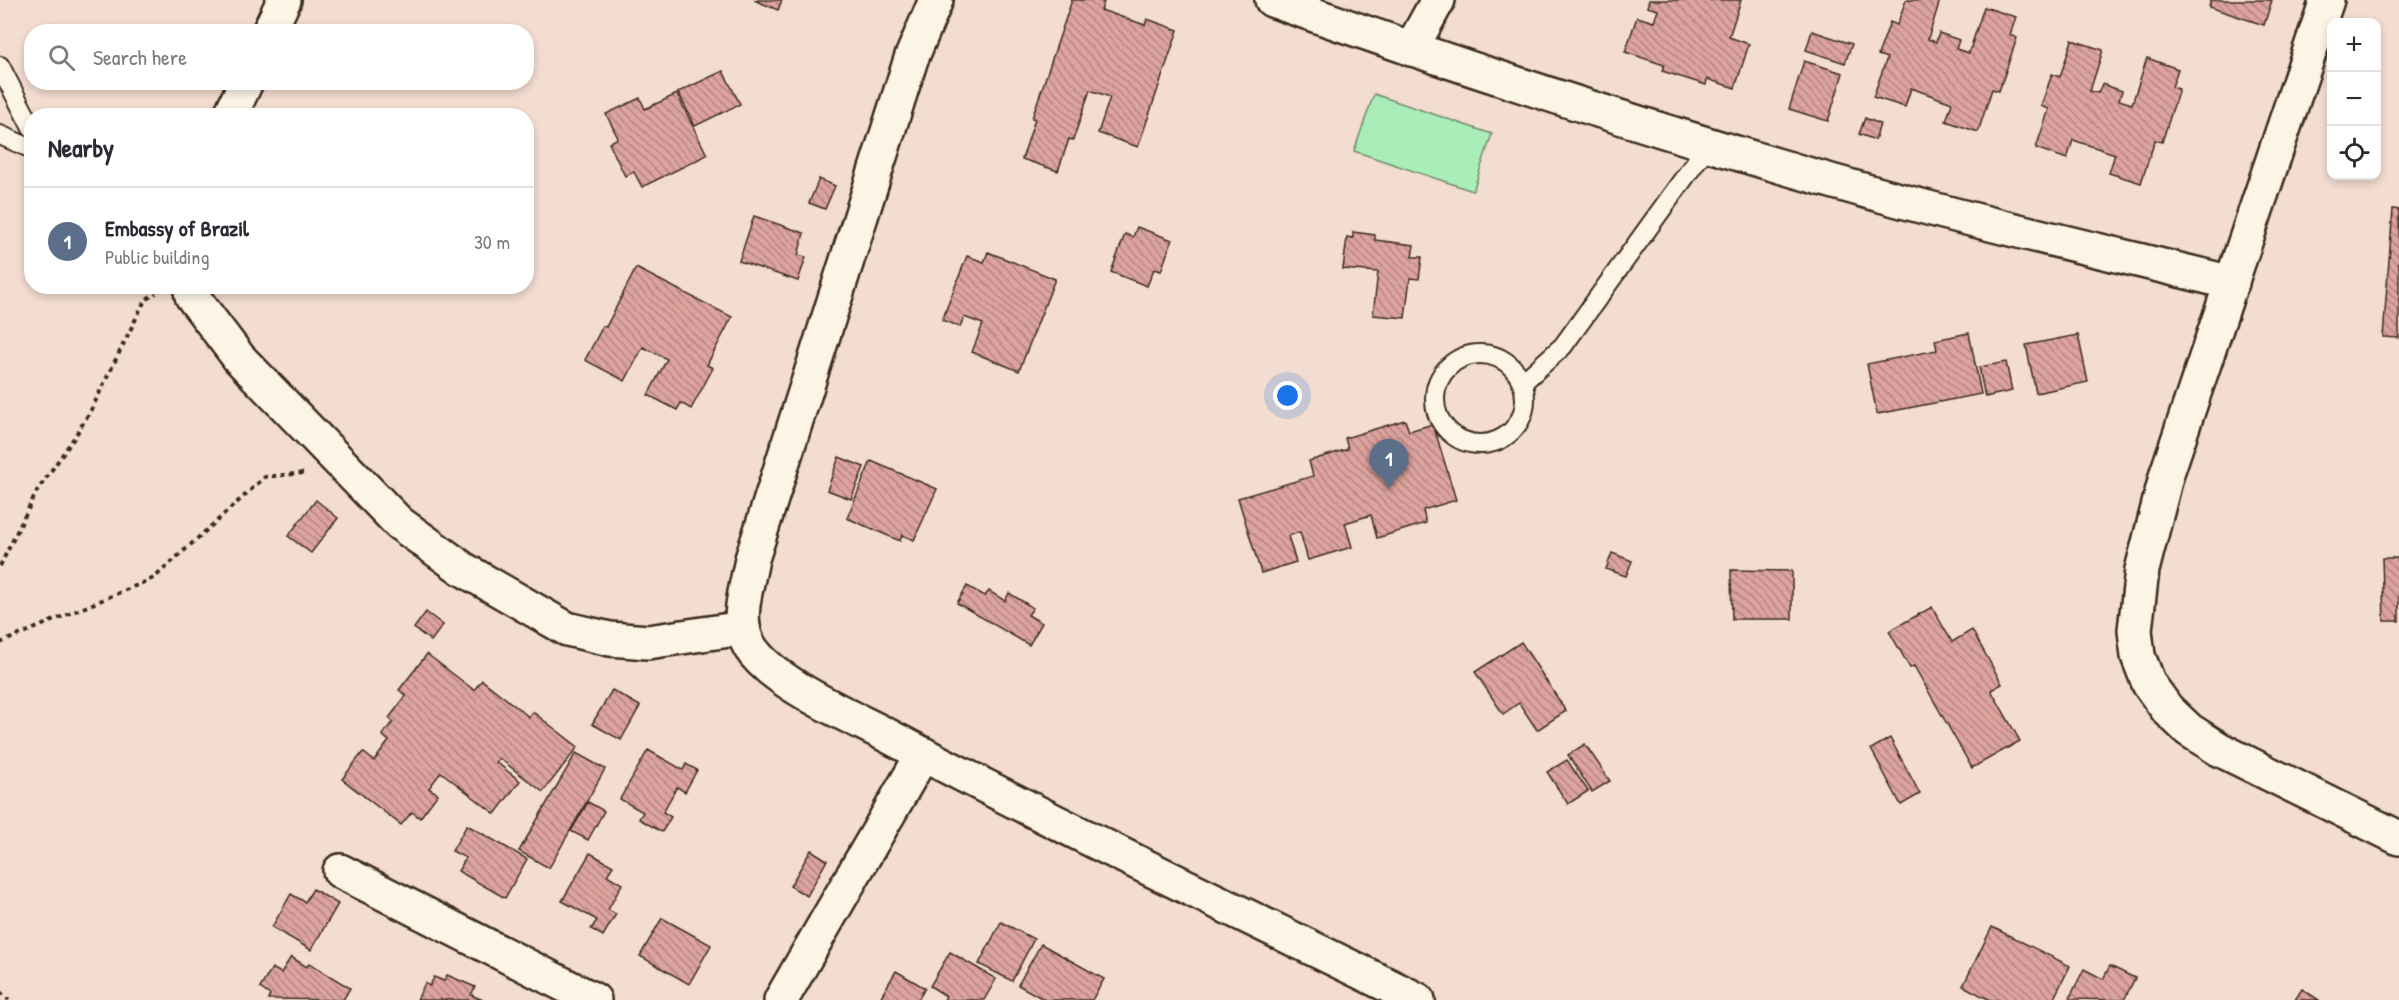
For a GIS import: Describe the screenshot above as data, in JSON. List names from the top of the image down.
{
  "page": {
    "map_buttons": ["+", "−"],
    "search": "Search here",
    "heading": "Nearby",
    "list": [
      {
        "mark": "1",
        "name": "Embassy of Brazil",
        "note": "Public building",
        "value": "30 m"
      }
    ],
    "pins": "1"
  }
}
